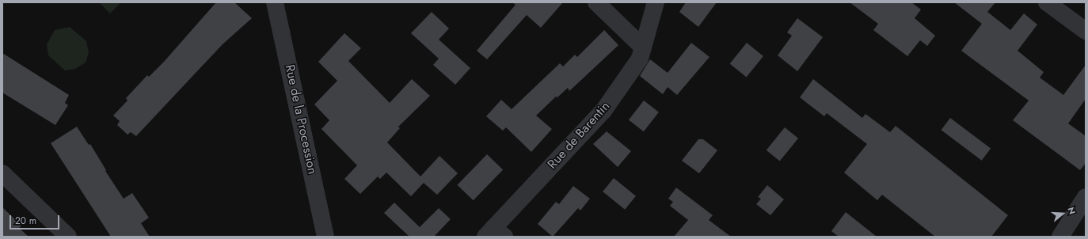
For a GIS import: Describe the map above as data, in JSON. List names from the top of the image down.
{
  "streets": {
    "street": ["Rue de la Procession", "Rue de Barentin"]
  },
  "scale_bar": "20 m",
  "north": "right"
}
